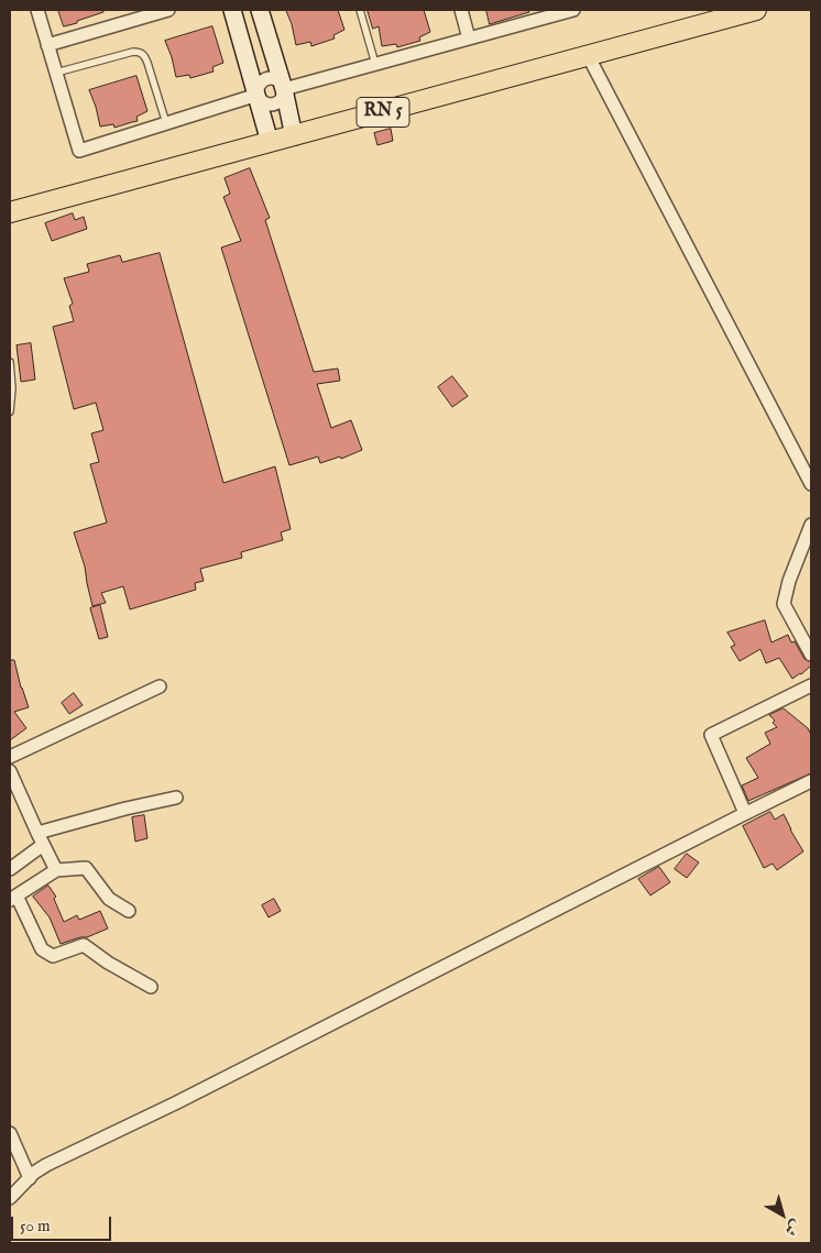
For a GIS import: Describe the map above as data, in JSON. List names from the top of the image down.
{
  "streets": {
    "main road": ["RN 5"]
  },
  "scale_bar": "50 m",
  "north": "bottom right"
}
